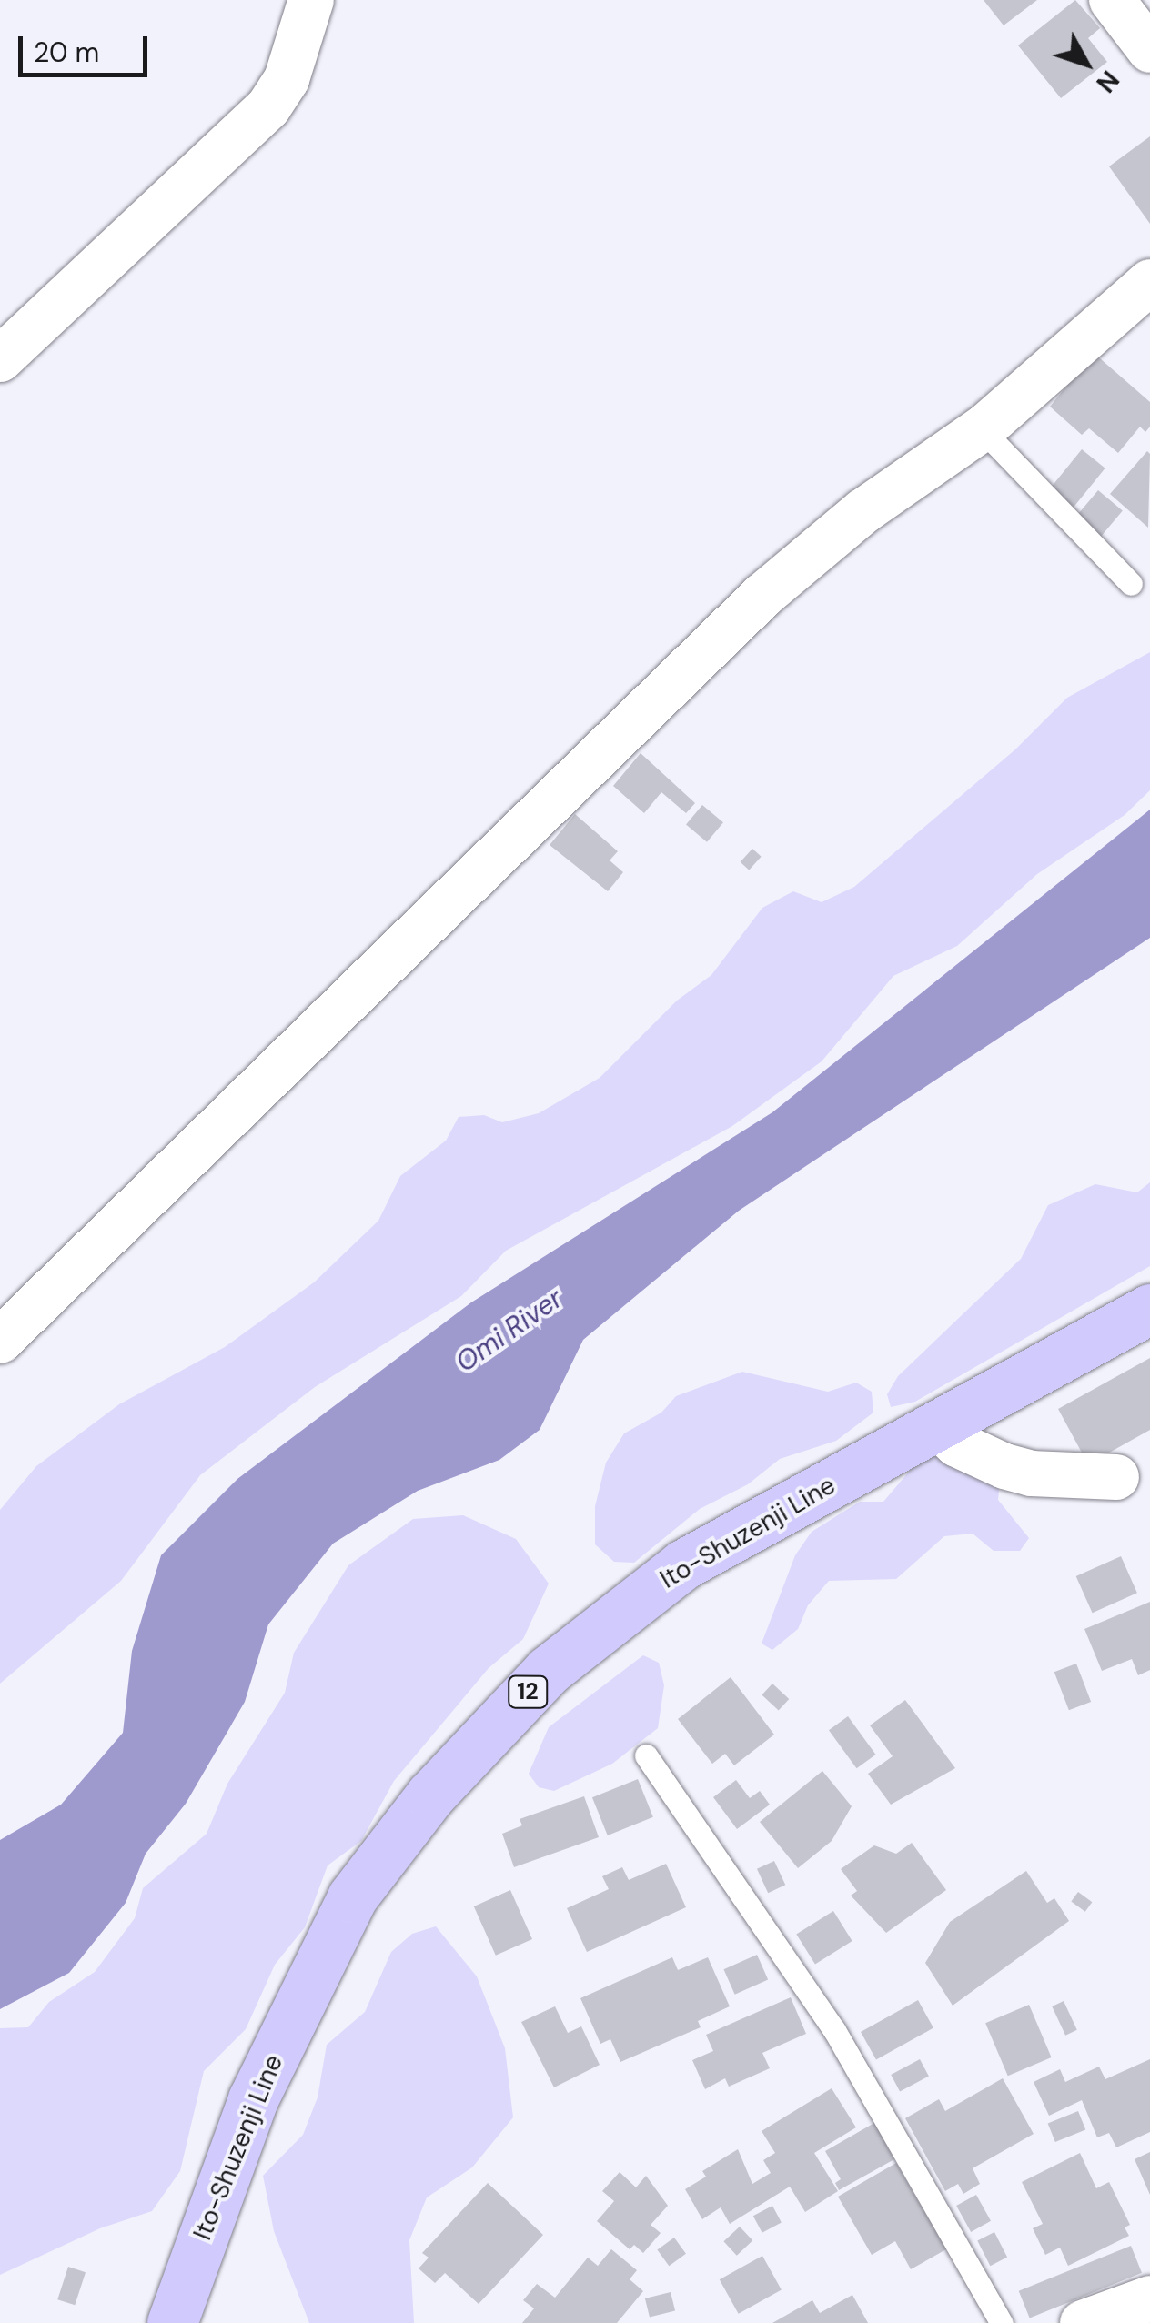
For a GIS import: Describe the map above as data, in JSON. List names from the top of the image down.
{
  "streets": {
    "main road": ["Ito-Shuzenji Line", "12"]
  },
  "water": ["Omi River"],
  "scale_bar": "20 m",
  "north": "bottom right"
}
